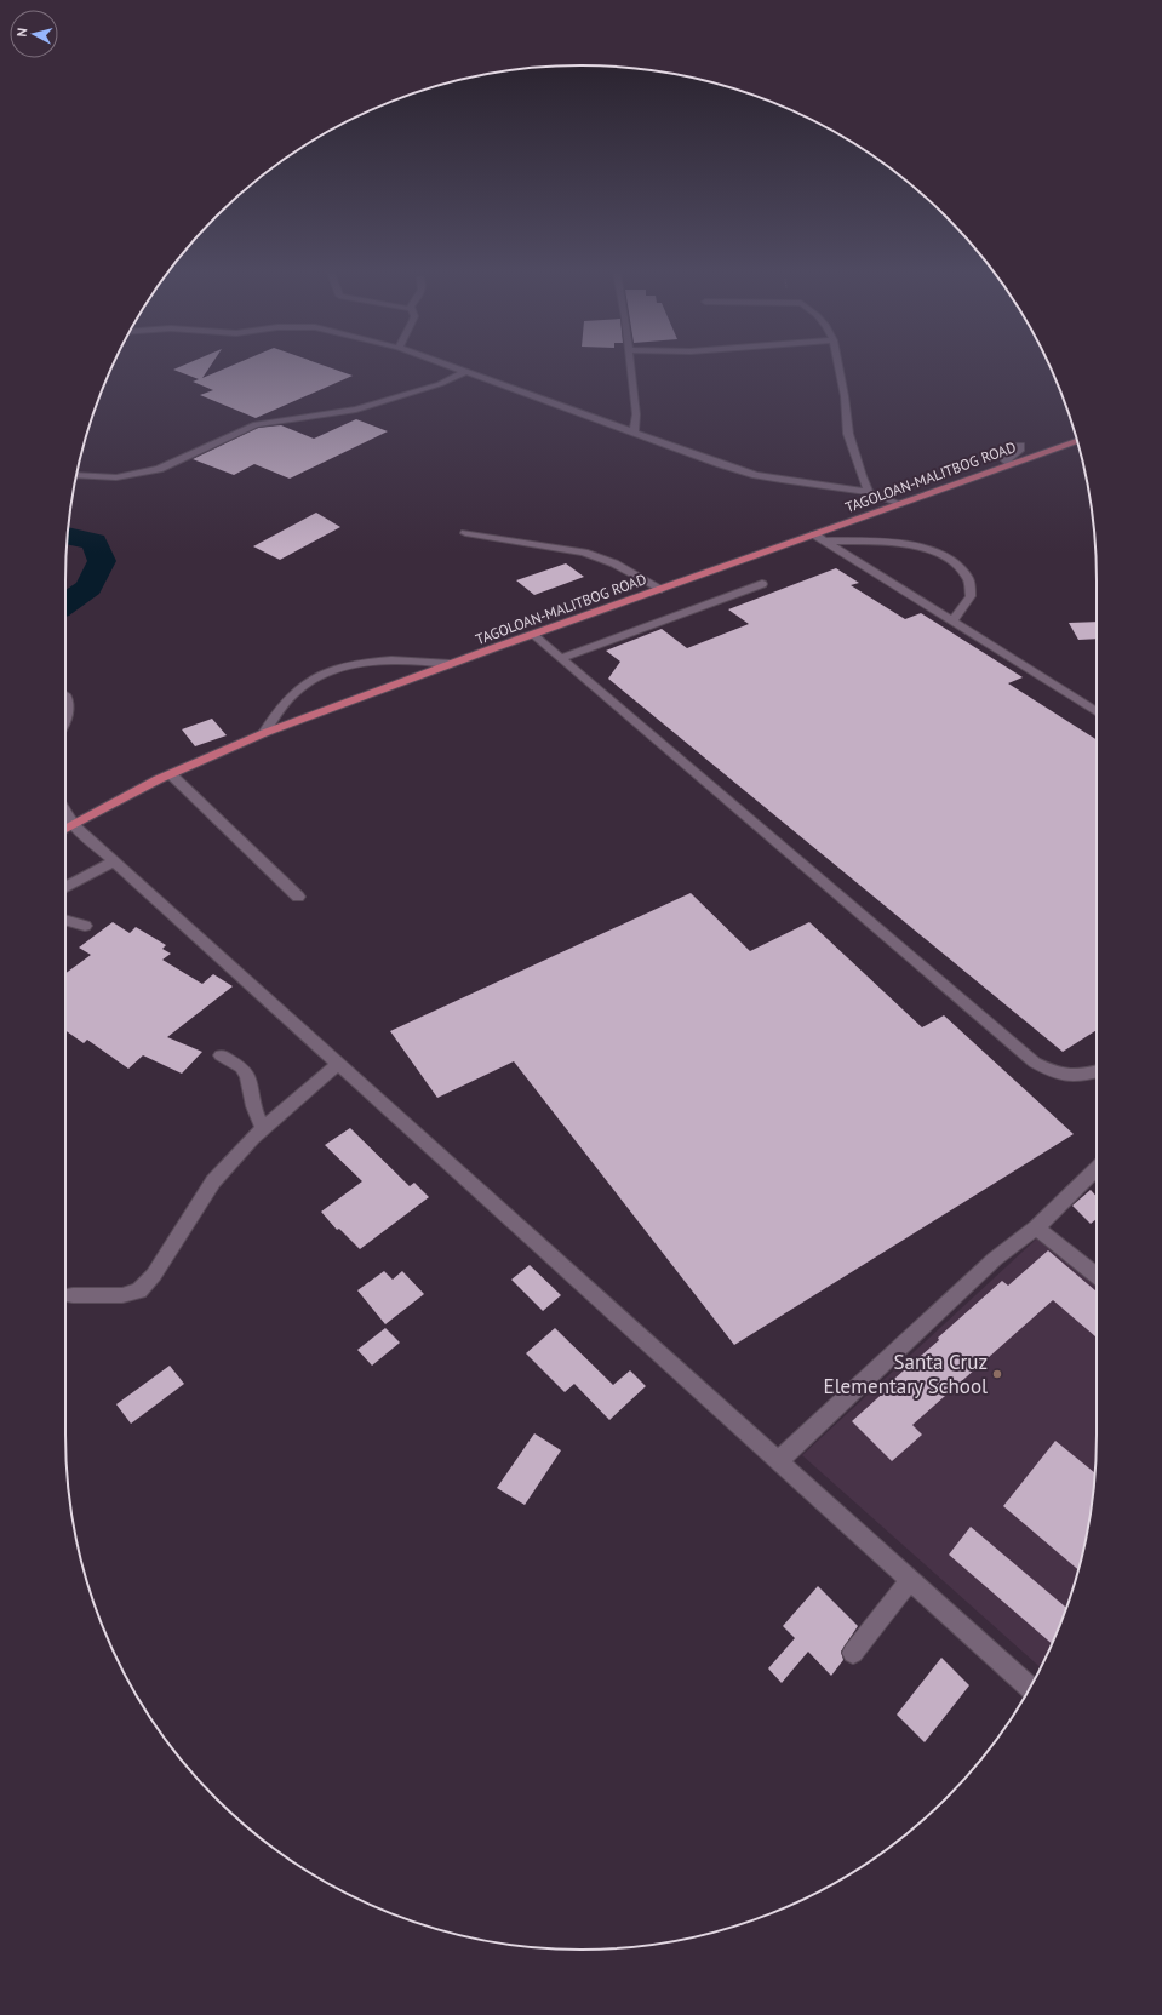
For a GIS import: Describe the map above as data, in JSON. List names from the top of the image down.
{
  "streets": {
    "main road": ["TAGOLOAN-MALITBOG ROAD"]
  },
  "places": ["Santa Cruz Elementary School"],
  "north": "left"
}
